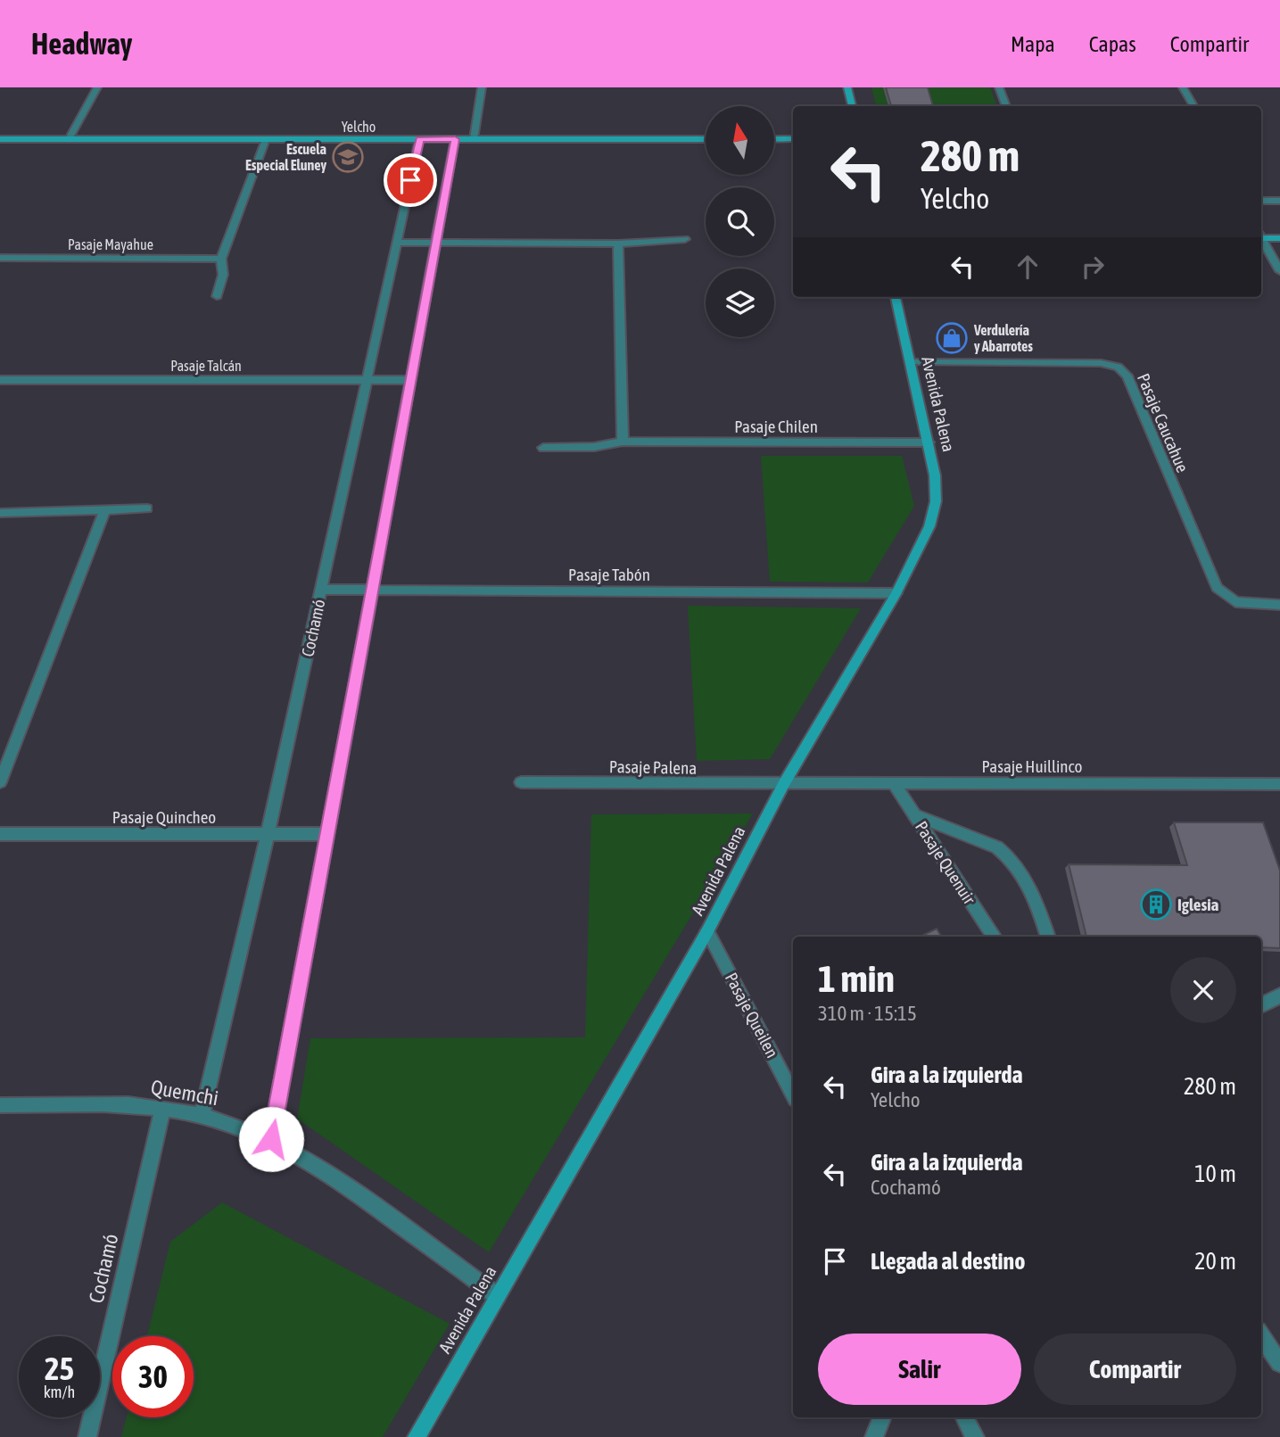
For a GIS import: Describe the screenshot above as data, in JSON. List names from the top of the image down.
{
  "streets": {
    "street": [
      "Yelcho",
      "Pasaje Mayahue",
      "Pasaje Talcán",
      "Avenida Palena",
      "Pasaje Caucahue",
      "Pasaje Chilen",
      "Pasaje Tabón",
      "Cochamó",
      "Pasaje Huillinco",
      "Pasaje Palena",
      "Pasaje Quincheo",
      "Pasaje Quenuir",
      "Pasaje Queilen",
      "Quemchi"
    ]
  },
  "crossings": [
    ["Yelcho", "Cochamó"],
    ["Pasaje Talcán", "Cochamó"],
    ["Avenida Palena", "Pasaje Caucahue"],
    ["Avenida Palena", "Pasaje Chilen"],
    ["Avenida Palena", "Pasaje Tabón"],
    ["Avenida Palena", "Pasaje Huillinco"],
    ["Avenida Palena", "Pasaje Palena"],
    ["Avenida Palena", "Pasaje Queilen"],
    ["Avenida Palena", "Quemchi"],
    ["Pasaje Tabón", "Cochamó"],
    ["Cochamó", "Pasaje Quincheo"],
    ["Cochamó", "Quemchi"],
    ["Pasaje Huillinco", "Pasaje Palena"],
    ["Pasaje Huillinco", "Pasaje Quenuir"]
  ],
  "places": {
    "school or university": ["Escuela Especial Eluney"],
    "shop": ["Verdulería y Abarrotes"],
    "building": ["Iglesia"]
  },
  "north": "top",
  "page": {
    "header": "Headway",
    "nav": ["Mapa", "Capas", "Compartir"],
    "turn": ["280 m", "Yelcho"],
    "heading": ["1 min", "310 m · 15:15"],
    "list": [
      {
        "name": "Gira a la izquierda",
        "note": "Yelcho",
        "value": "280 m"
      },
      {
        "name": "Gira a la izquierda",
        "note": "Cochamó",
        "value": "10 m"
      },
      {
        "name": "Llegada al destino",
        "value": "20 m"
      }
    ],
    "buttons": ["Salir", "Compartir"],
    "speed": "25 km/h",
    "limit": "30"
  }
}
